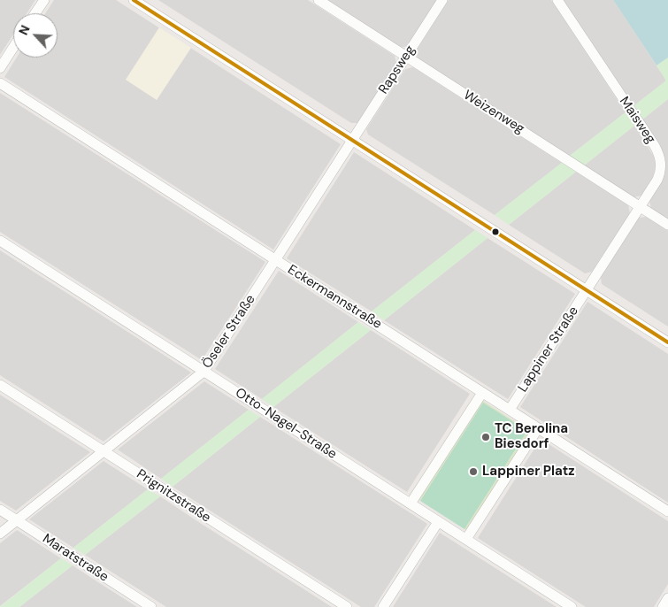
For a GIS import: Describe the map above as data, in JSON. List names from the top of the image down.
{
  "streets": {
    "street": [
      "Rapsweg",
      "Weizenweg",
      "Maisweg",
      "Eckermannstraße",
      "Öseler Straße",
      "Lappiner Straße",
      "Otto-Nagel-Straße",
      "Prignitzstraße",
      "Maratstraße"
    ]
  },
  "crossings": [
    ["Rapsweg", "Weizenweg"],
    ["Rapsweg", "Öseler Straße"],
    ["Weizenweg", "Maisweg"],
    ["Maisweg", "Lappiner Straße"],
    ["Eckermannstraße", "Öseler Straße"],
    ["Eckermannstraße", "Lappiner Straße"],
    ["Öseler Straße", "Otto-Nagel-Straße"],
    ["Öseler Straße", "Prignitzstraße"],
    ["Öseler Straße", "Maratstraße"]
  ],
  "places": ["TC Berolina Biesdorf", "Lappiner Platz"],
  "north": "top left"
}
